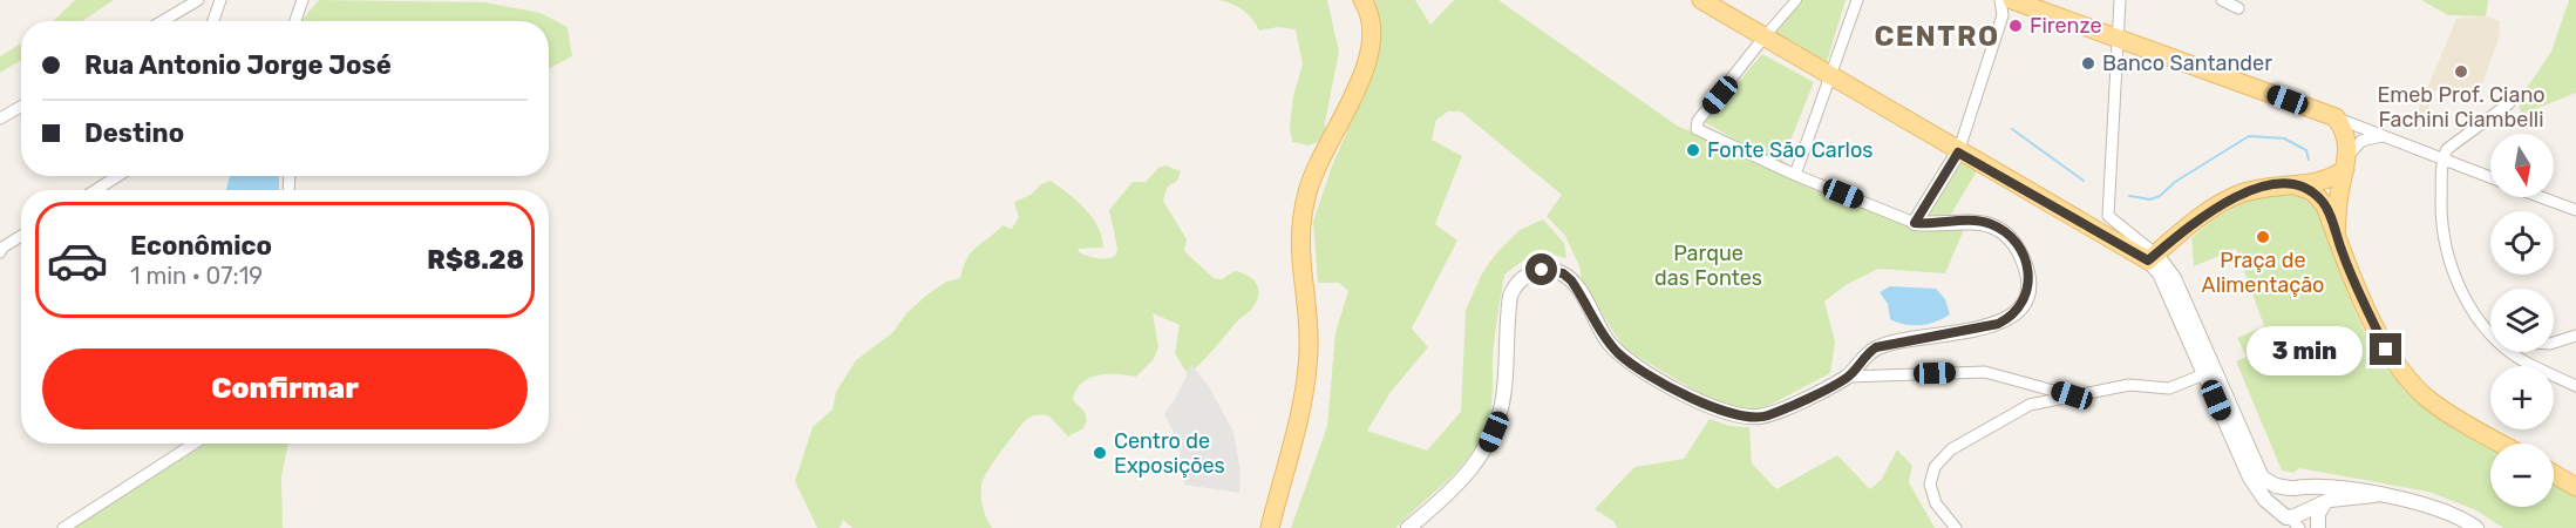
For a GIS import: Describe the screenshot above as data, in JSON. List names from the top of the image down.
{
  "districts": ["CENTRO"],
  "parks": ["Parque das Fontes"],
  "places": [
    "Firenze",
    "Banco Santander",
    "Emeb Prof. Ciano Fachini Ciambelli",
    "Fonte São Carlos",
    "Praça de Alimentação",
    "Centro de Exposições"
  ],
  "north": "bottom",
  "page": {
    "banner": ["Rua Antonio Jorge José", "Destino"],
    "map_buttons": ["+", "−"],
    "list": [
      {
        "name": "Econômico",
        "note": "1 min · 07:19",
        "value": "R$8.28"
      }
    ],
    "bubble": "3 min",
    "buttons": "Confirmar"
  }
}
